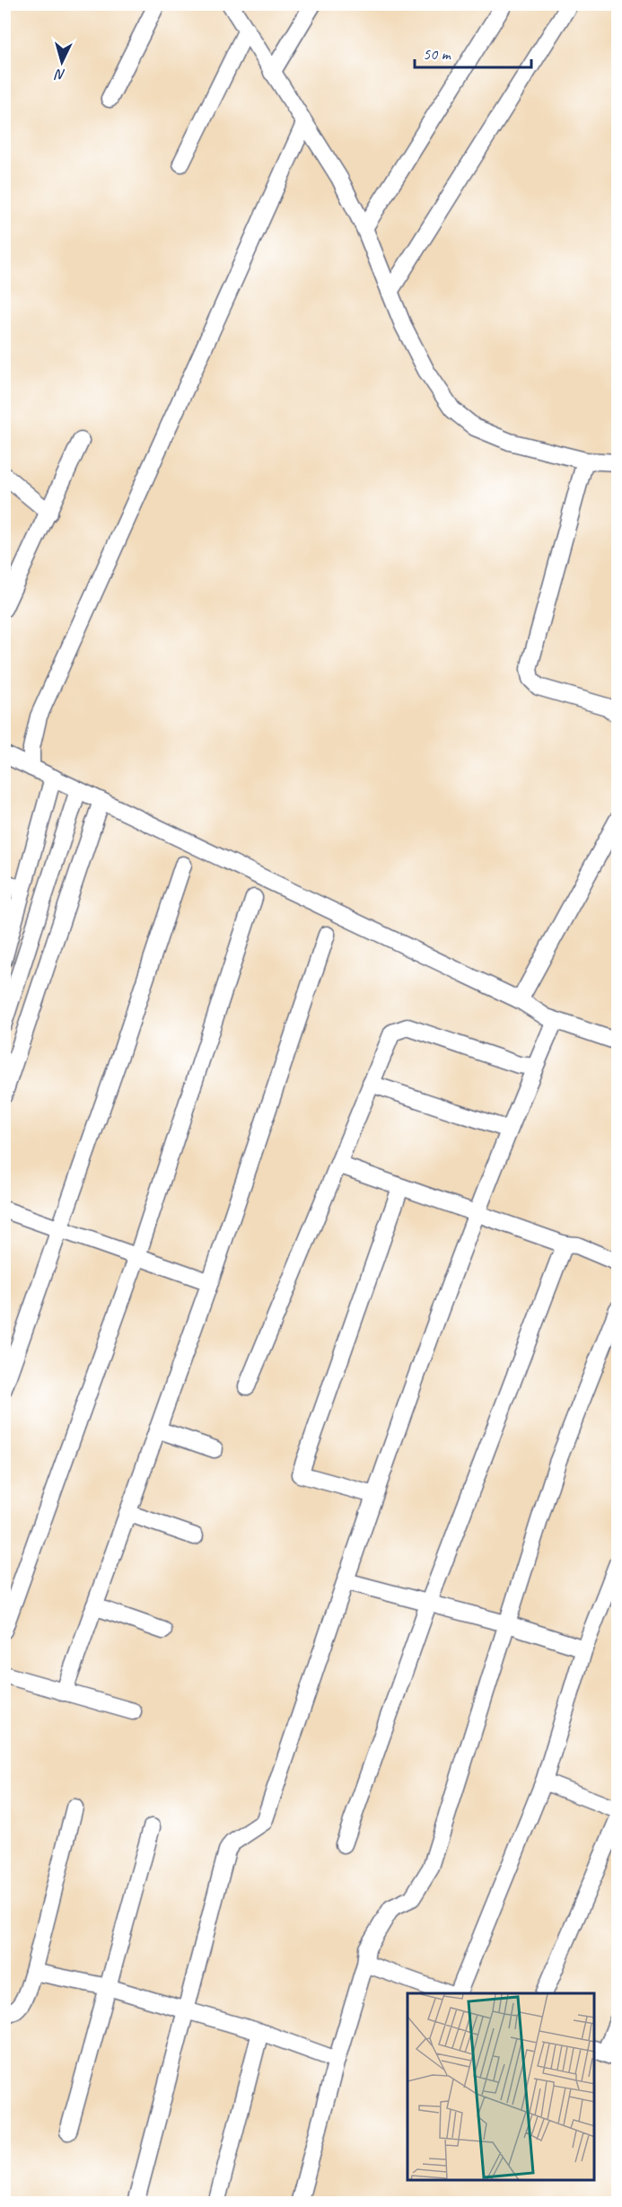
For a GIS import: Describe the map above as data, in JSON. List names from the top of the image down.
{
  "scale_bar": "50 m",
  "north": "bottom"
}
